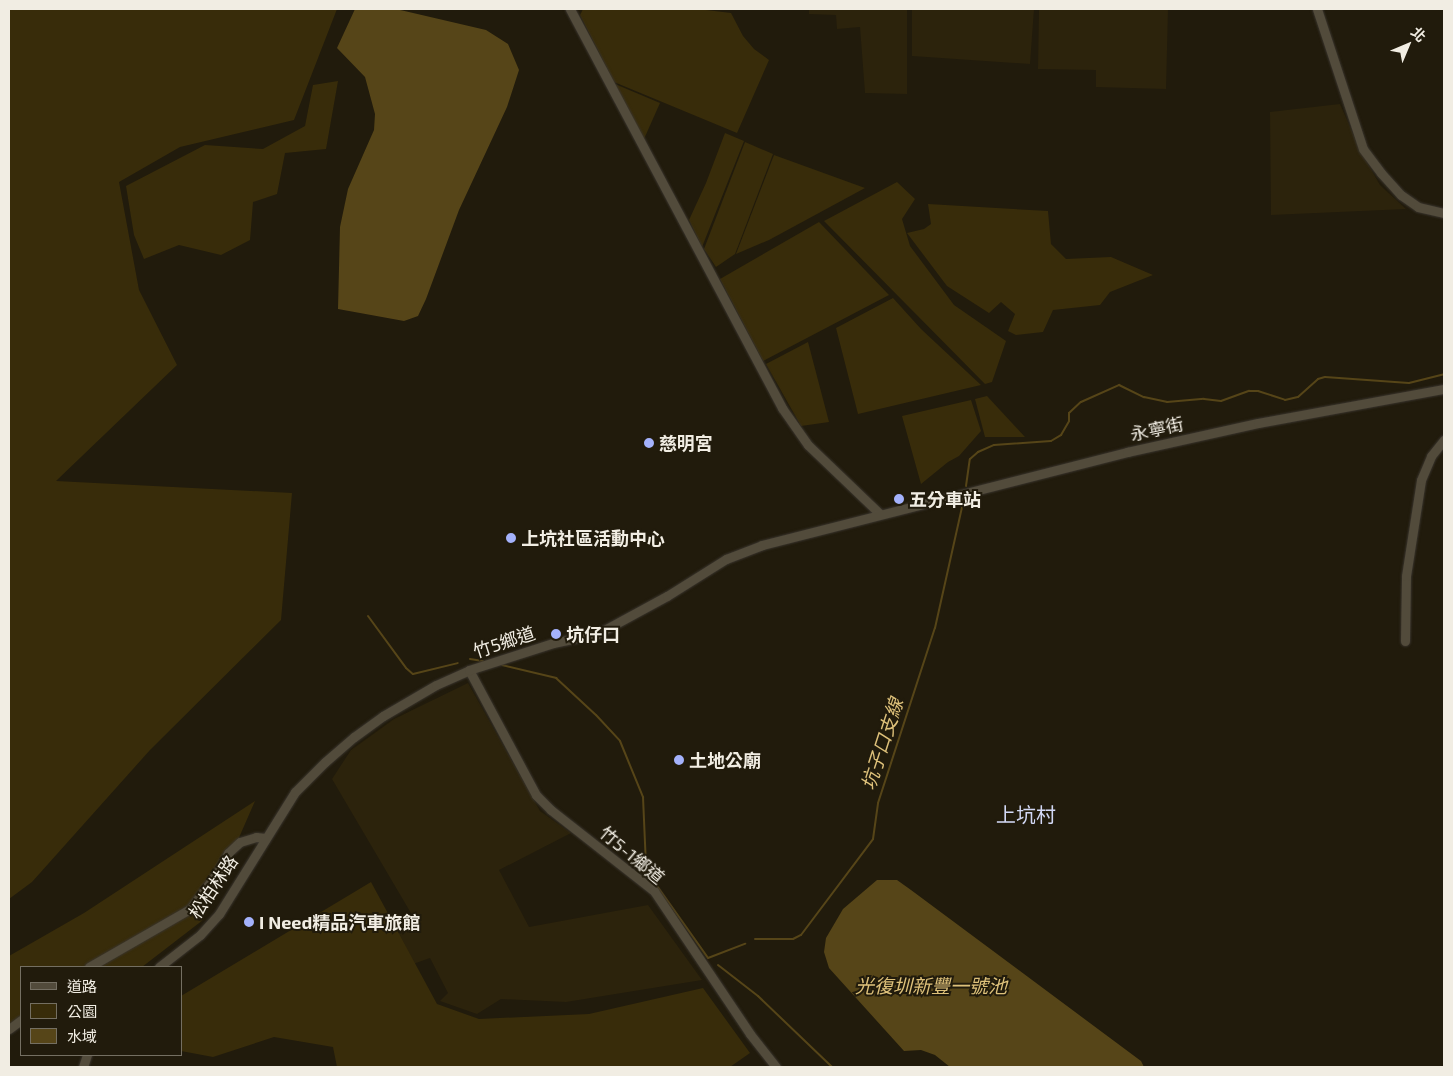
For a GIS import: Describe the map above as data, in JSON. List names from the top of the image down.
{
  "streets": {
    "street": [
      "永寧街",
      "竹5鄉道",
      "竹5-1鄉道",
      "松柏林路"
    ]
  },
  "crossings": [
    ["永寧街", "竹5鄉道"],
    ["竹5鄉道", "竹5-1鄉道"],
    ["竹5鄉道", "松柏林路"]
  ],
  "districts": ["上坑村"],
  "water": ["坑子口支線", "光復圳新豐一號池"],
  "places": [
    "慈明宮",
    "五分車站",
    "上坑社區活動中心",
    "坑仔口",
    "土地公廟",
    "I Need精品汽車旅館"
  ],
  "legend": ["道路", "公園", "水域"],
  "north": "top right"
}
